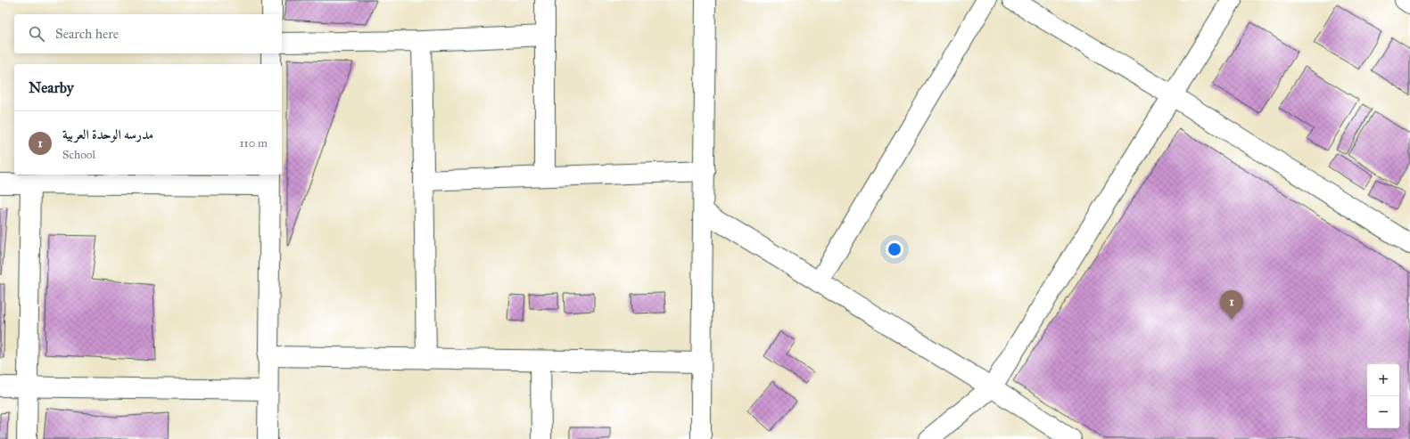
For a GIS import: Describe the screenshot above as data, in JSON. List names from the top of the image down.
{
  "page": {
    "search": "Search here",
    "heading": "Nearby",
    "list": [
      {
        "mark": "1",
        "name": "مدرسه الوحدة العربية",
        "note": "School",
        "value": "110 m"
      }
    ],
    "pins": "1",
    "map_buttons": ["+", "−"]
  }
}
